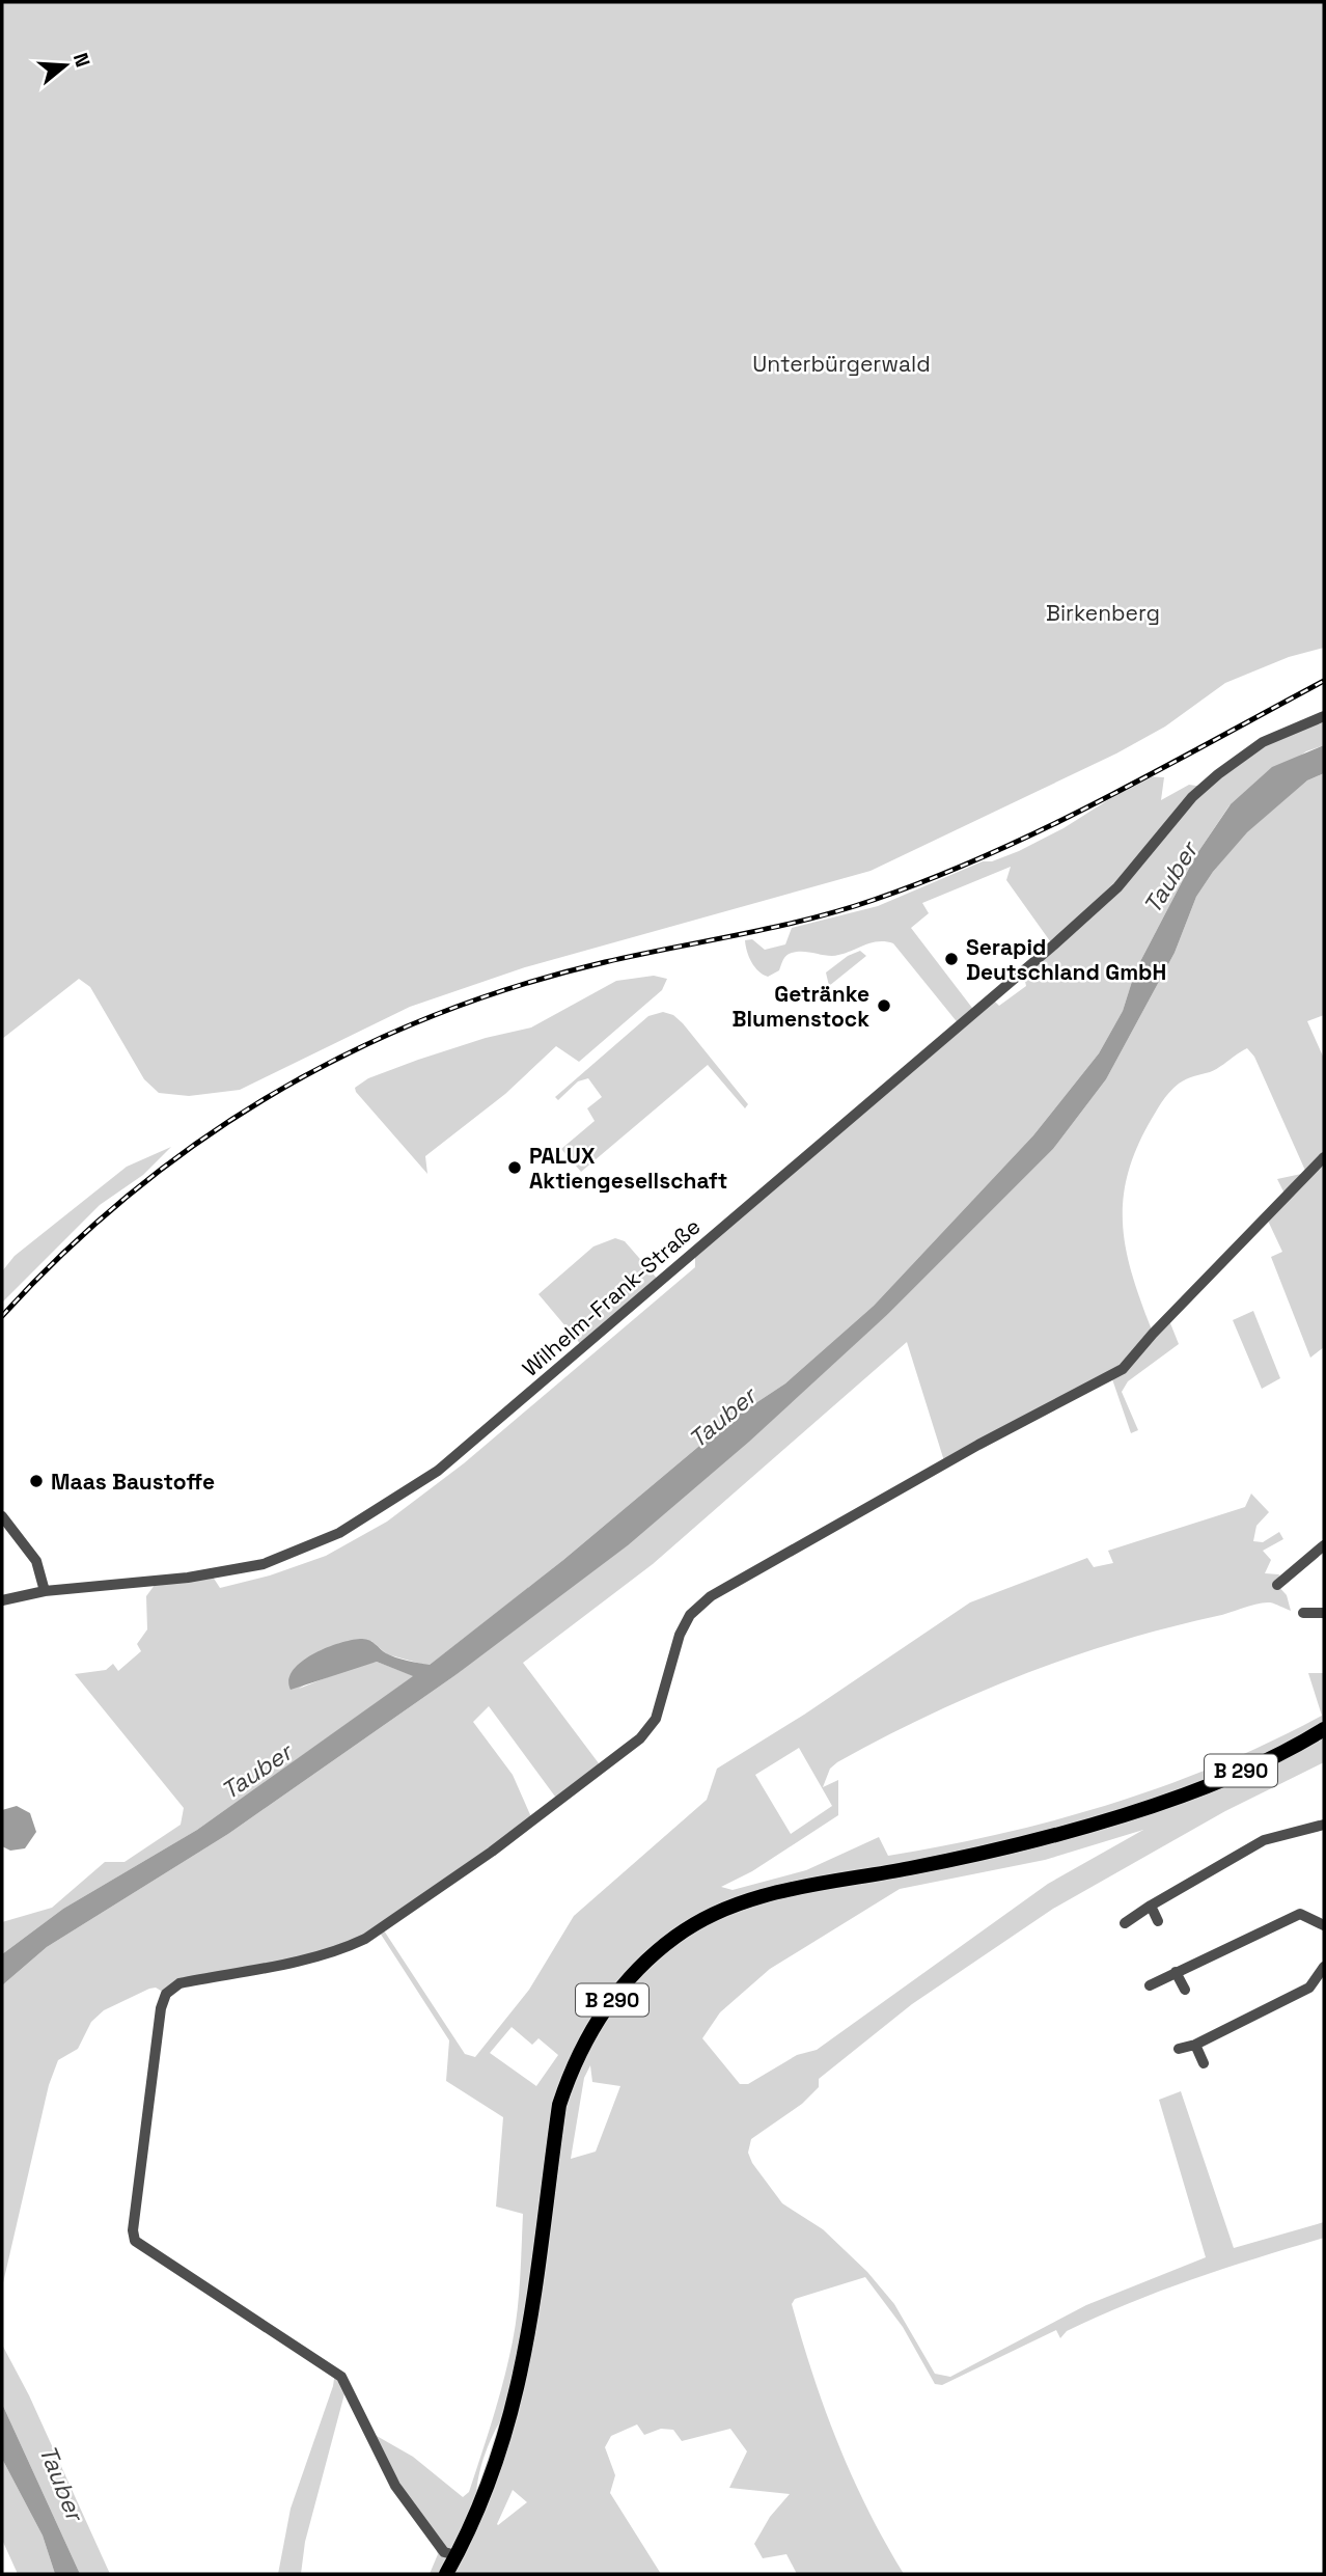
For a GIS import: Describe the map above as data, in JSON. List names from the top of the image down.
{
  "streets": {
    "main road": ["B 290"],
    "street": ["Wilhelm-Frank-Straße"]
  },
  "water": ["Tauber"],
  "parks": ["Unterbürgerwald", "Birkenberg"],
  "places": [
    "Serapid Deutschland GmbH",
    "Getränke Blumenstock",
    "PALUX Aktiengesellschaft",
    "Maas Baustoffe"
  ],
  "north": "right"
}
